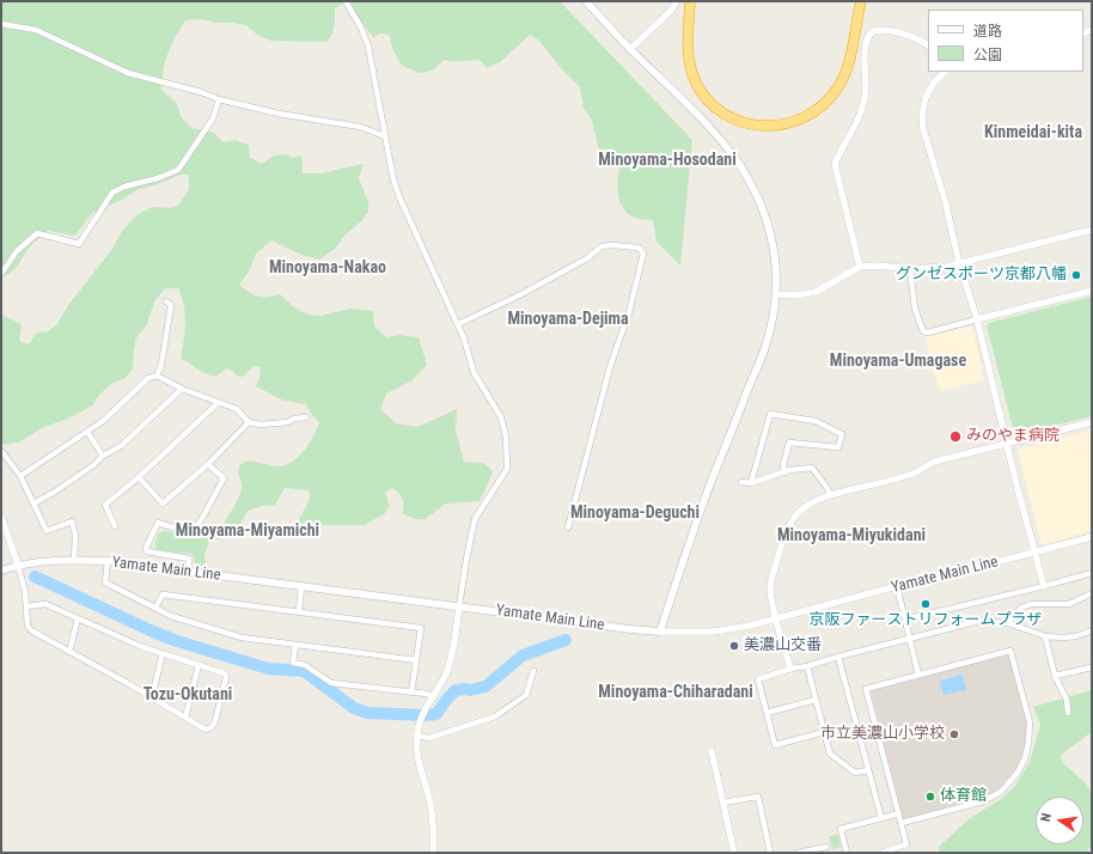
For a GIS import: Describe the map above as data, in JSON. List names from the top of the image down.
{
  "streets": {
    "main road": ["Yamate Main Line"]
  },
  "districts": [
    "Kinmeidai-kita",
    "Minoyama-Hosodani",
    "Minoyama-Nakao",
    "Minoyama-Dejima",
    "Minoyama-Umagase",
    "Minoyama-Deguchi",
    "Minoyama-Miyamichi",
    "Minoyama-Miyukidani",
    "Minoyama-Chiharadani",
    "Tozu-Okutani"
  ],
  "places": [
    "グンゼスポーツ京都八幡",
    "みのやま病院",
    "京阪ファーストリフォームプラザ",
    "美濃山交番",
    "市立美濃山小学校",
    "体育館"
  ],
  "legend": ["道路", "公園"],
  "north": "left"
}
